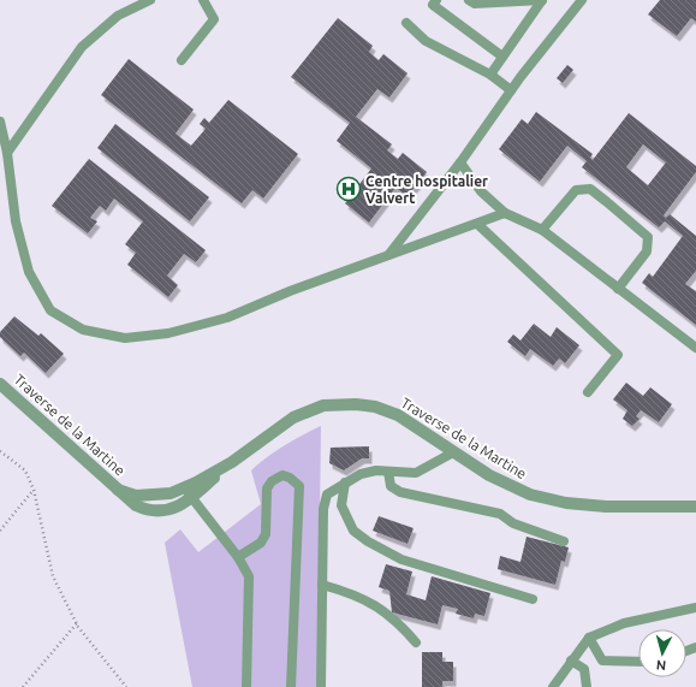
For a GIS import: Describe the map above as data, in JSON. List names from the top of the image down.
{
  "streets": {
    "street": ["Traverse de la Martine"]
  },
  "places": {
    "hospital": ["Centre hospitalier Valvert"]
  },
  "north": "bottom"
}
